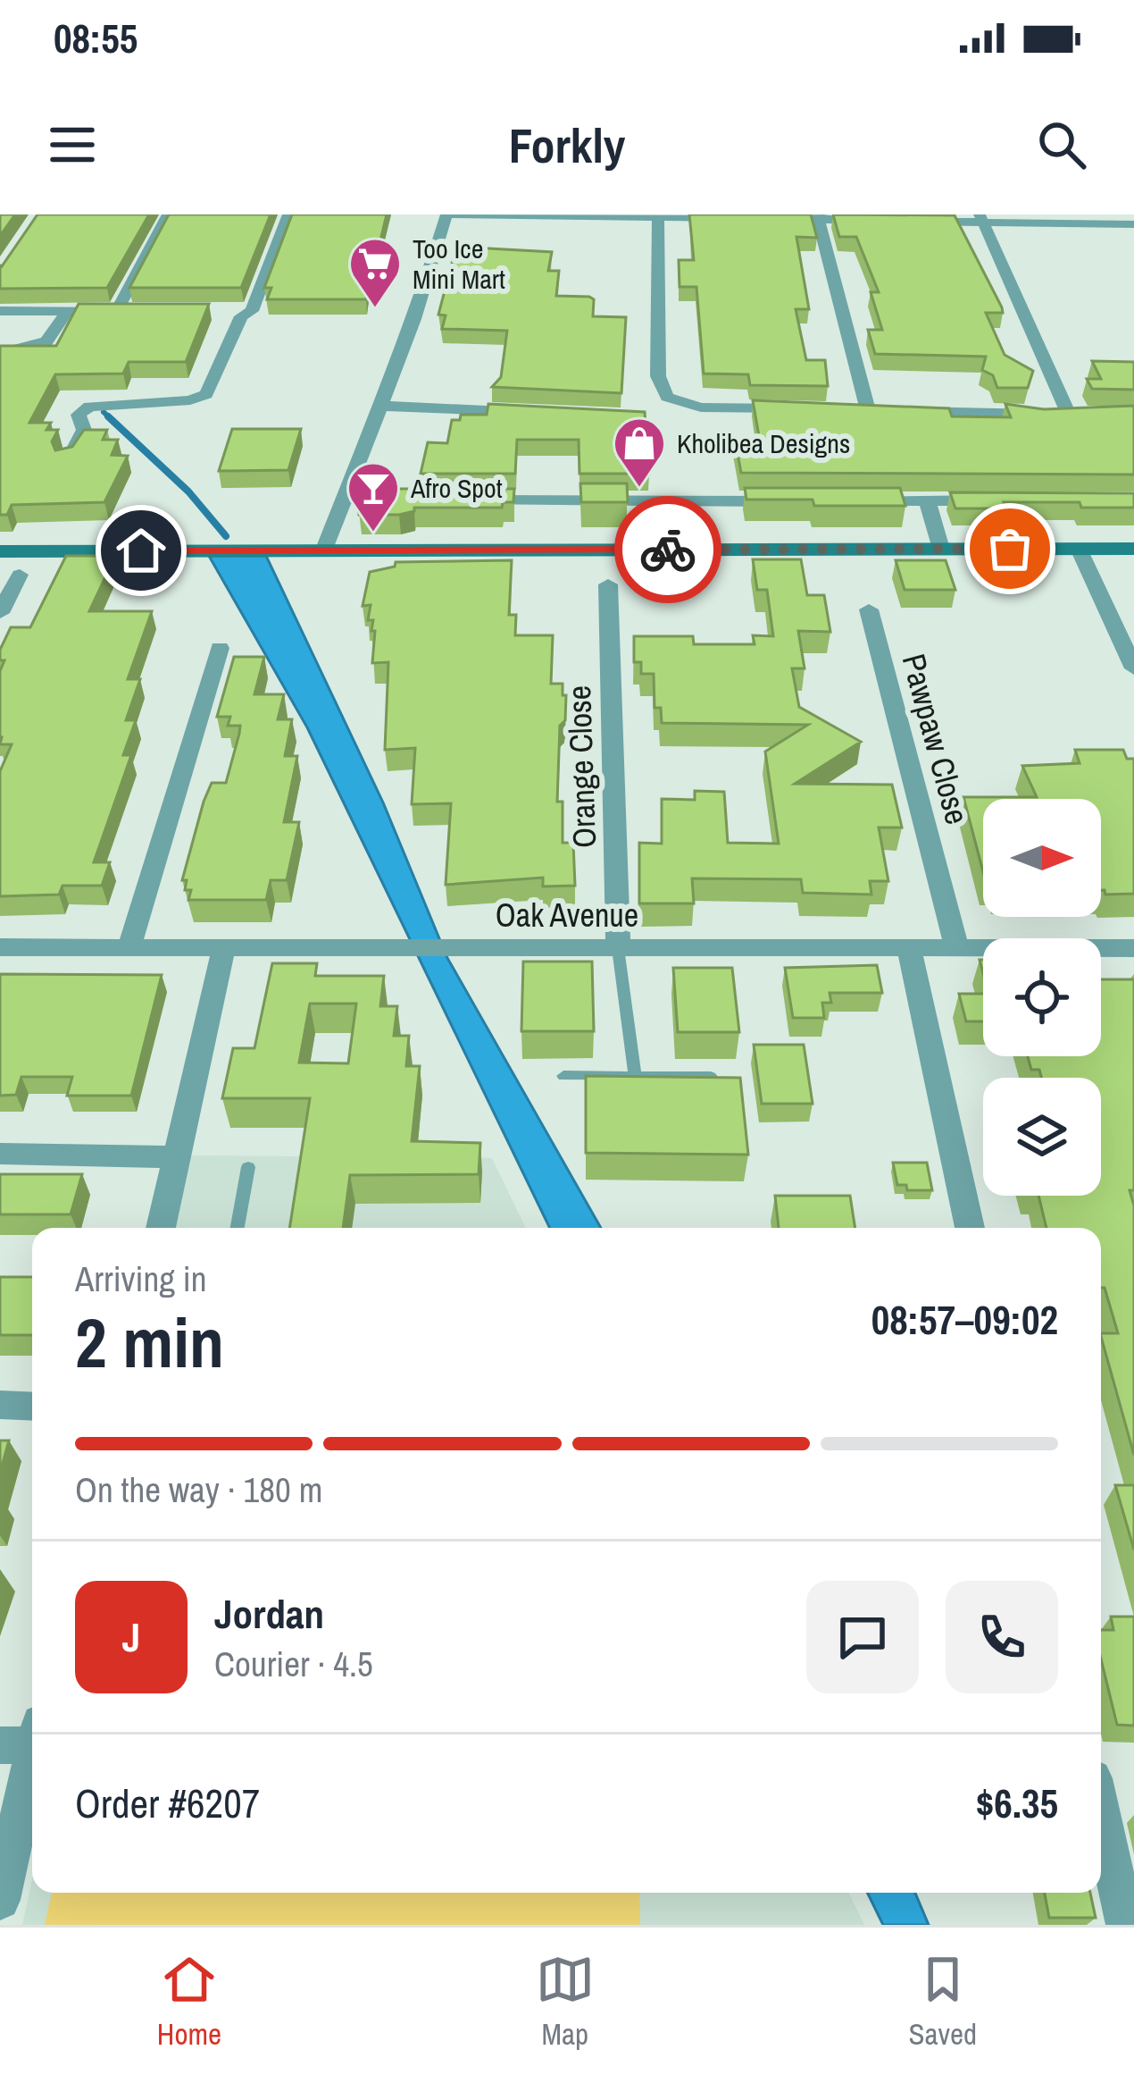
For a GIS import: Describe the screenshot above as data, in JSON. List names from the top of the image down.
{
  "streets": {
    "street": ["Pawpaw Close", "Orange Close", "Oak Avenue"]
  },
  "crossings": [
    ["Pawpaw Close", "Oak Avenue"],
    ["Orange Close", "Oak Avenue"]
  ],
  "places": {
    "supermarket": ["Too Ice Mini Mart"],
    "shop": ["Kholibea Designs"],
    "bar": ["Afro Spot"]
  },
  "north": "right",
  "page": {
    "status": "08:55",
    "header": "Forkly",
    "heading": ["2 min", "Arriving in", "08:57–09:02"],
    "panel": [
      "Jordan",
      "Courier · 4.5",
      "Order #6207",
      "$6.35"
    ],
    "bar": "On the way · 180 m",
    "round": "J",
    "tabs": ["Home", "Map", "Saved"]
  }
}
